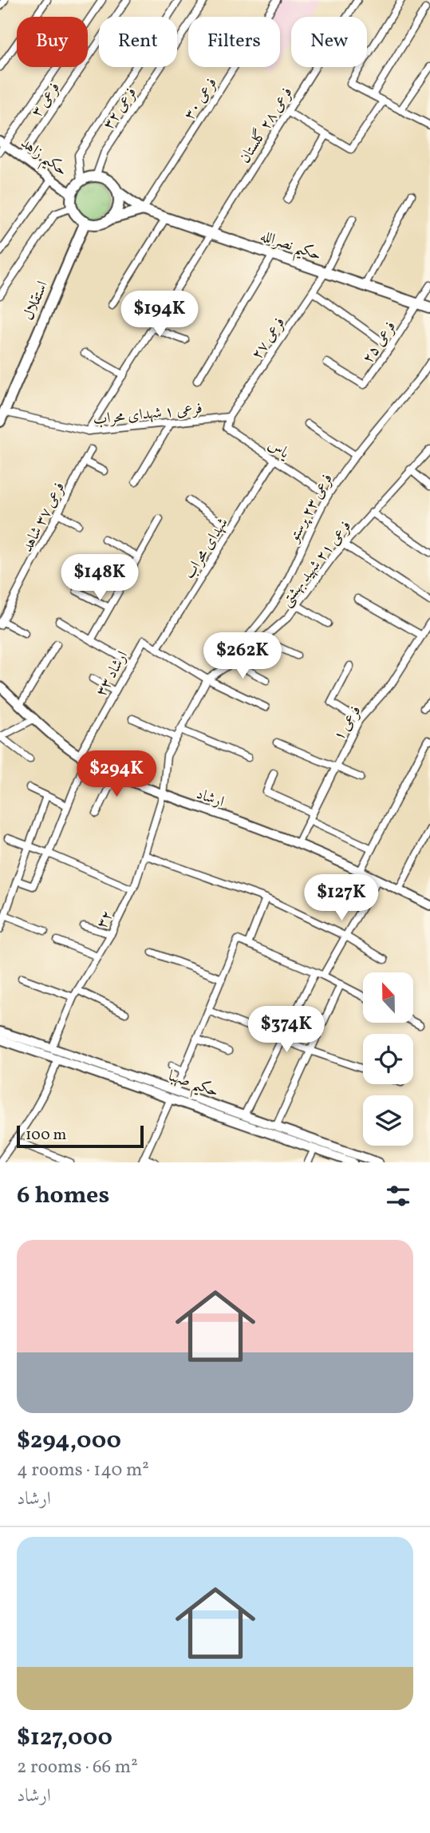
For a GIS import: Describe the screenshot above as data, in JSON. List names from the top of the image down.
{
  "streets": {
    "main road": ["حکیم نصرالله", "استقلال"],
    "street": [
      "فرعی ۳۰",
      "فرعی ۳",
      "فرعی ۳۲",
      "فرعی ۲۸ گلستان",
      "حکیم زاهد",
      "فرعی ۲۷",
      "فرعی ۲۵",
      "فرعی ۱ شهدای محراب",
      "یاس",
      "فرعی ۲۳ پرستو",
      "فرعی ۳۷ شاهد",
      "شهدای محراب",
      "فرعی ۲۱ شهید بهشتی",
      "ارشاد ۳۳",
      "فرعی ۱",
      "ارشاد",
      "۳۲",
      "حکیم صهبا"
    ]
  },
  "crossings": [
    ["فرعی ۳۰", "حکیم نصرالله"],
    ["فرعی ۳", "حکیم زاهد"],
    ["فرعی ۳۲", "حکیم زاهد"],
    ["فرعی ۳۲", "حکیم نصرالله"],
    ["فرعی ۳۲", "استقلال"],
    ["فرعی ۲۸ گلستان", "حکیم نصرالله"],
    ["فرعی ۲۸ گلستان", "فرعی ۱ شهدای محراب"],
    ["حکیم زاهد", "حکیم نصرالله"],
    ["حکیم زاهد", "استقلال"],
    ["حکیم نصرالله", "استقلال"],
    ["حکیم نصرالله", "فرعی ۲۷"],
    ["حکیم نصرالله", "فرعی ۲۵"],
    ["استقلال", "فرعی ۱ شهدای محراب"],
    ["فرعی ۲۷", "فرعی ۱ شهدای محراب"],
    ["فرعی ۲۷", "یاس"],
    ["فرعی ۱ شهدای محراب", "یاس"],
    ["یاس", "فرعی ۲۳ پرستو"],
    ["یاس", "شهدای محراب"],
    ["فرعی ۲۳ پرستو", "فرعی ۲۱ شهید بهشتی"],
    ["شهدای محراب", "ارشاد ۳۳"],
    ["فرعی ۲۱ شهید بهشتی", "۳۲"],
    ["ارشاد ۳۳", "ارشاد"],
    ["فرعی ۱", "ارشاد"],
    ["ارشاد", "۳۲"],
    ["۳۲", "حکیم صهبا"]
  ],
  "scale_bar": "100 m",
  "north": "top",
  "page": {
    "chip": [
      "Buy",
      "Rent",
      "Filters",
      "New"
    ],
    "price": [
      "$194K",
      "$148K",
      "$262K",
      "$294K",
      "$127K",
      "$374K"
    ],
    "scale": "100 m",
    "heading": "6 homes",
    "list": [
      {
        "name": "$294,000",
        "note": "4 rooms · 140 m² · ارشاد"
      },
      {
        "name": "$127,000",
        "note": "2 rooms · 66 m² · ارشاد"
      }
    ]
  }
}
